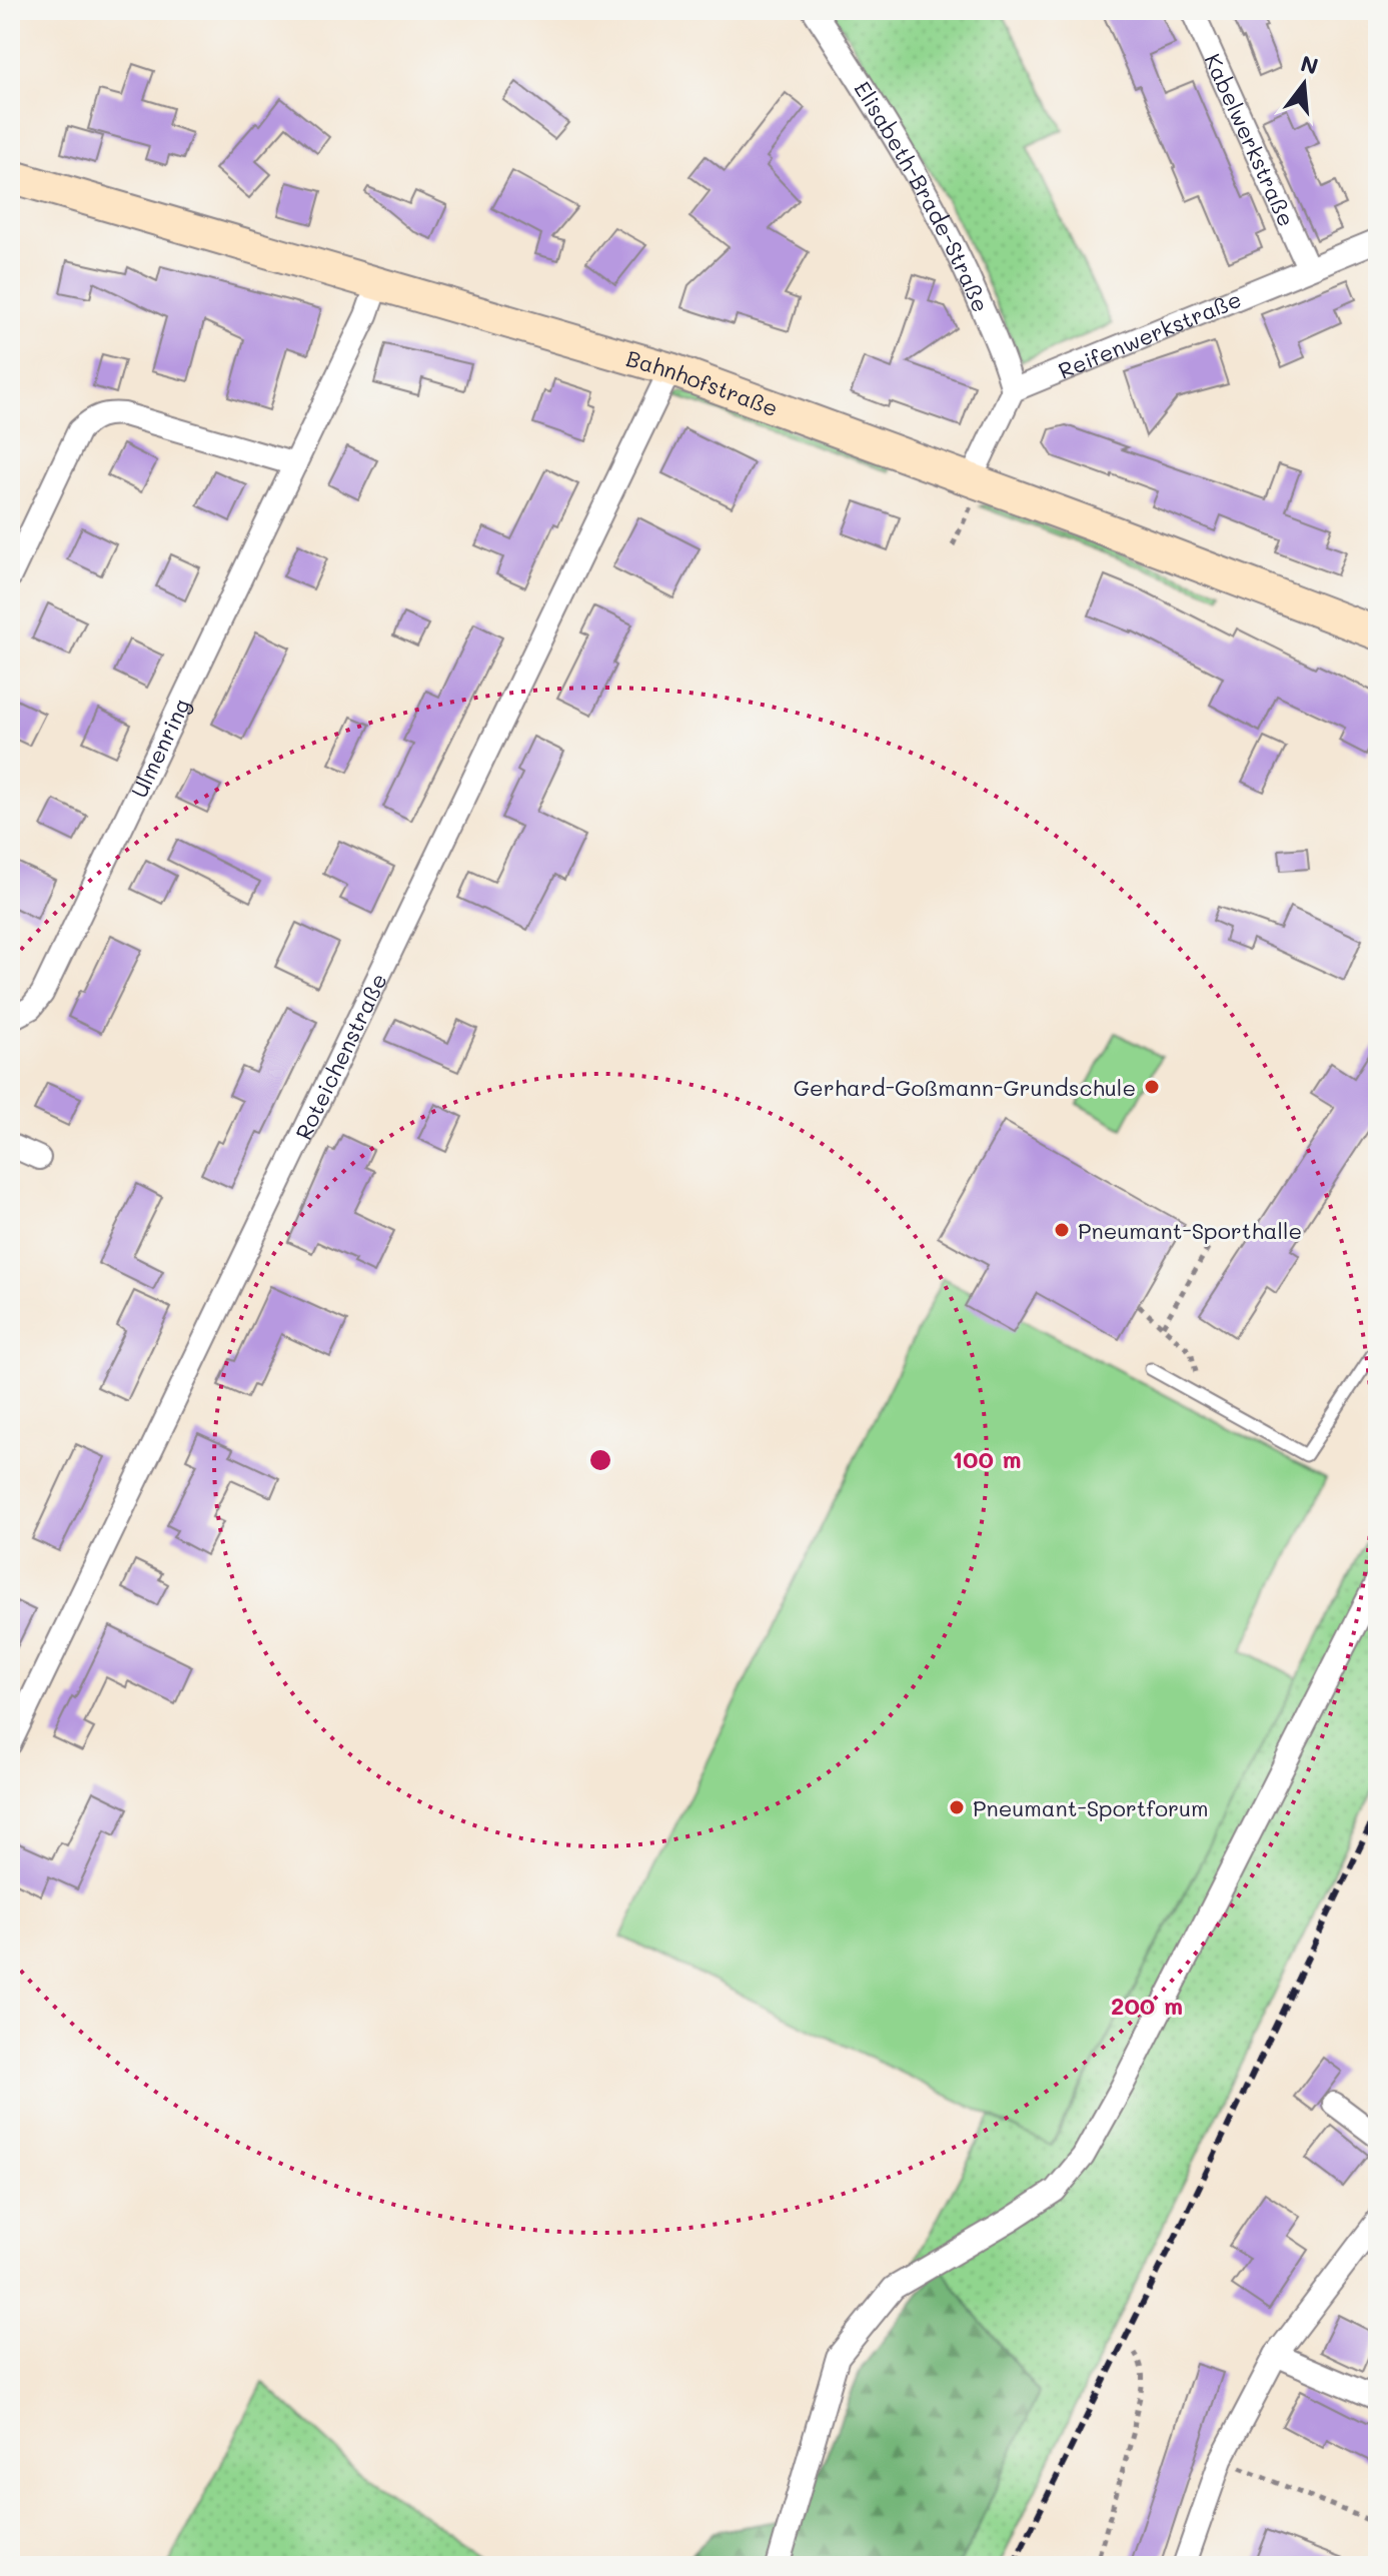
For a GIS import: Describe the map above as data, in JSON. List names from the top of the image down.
{
  "streets": {
    "street": [
      "Kabelwerkstraße",
      "Elisabeth-Brade-Straße",
      "Reifenwerkstraße",
      "Bahnhofstraße",
      "Ulmenring",
      "Roteichenstraße"
    ]
  },
  "crossings": [
    ["Kabelwerkstraße", "Reifenwerkstraße"],
    ["Elisabeth-Brade-Straße", "Reifenwerkstraße"],
    ["Bahnhofstraße", "Ulmenring"],
    ["Bahnhofstraße", "Roteichenstraße"]
  ],
  "places": ["Gerhard-Goßmann-Grundschule", "Pneumant-Sporthalle", "Pneumant-Sportforum"],
  "north": "top",
  "rings": ["100 m", "200 m"]
}
